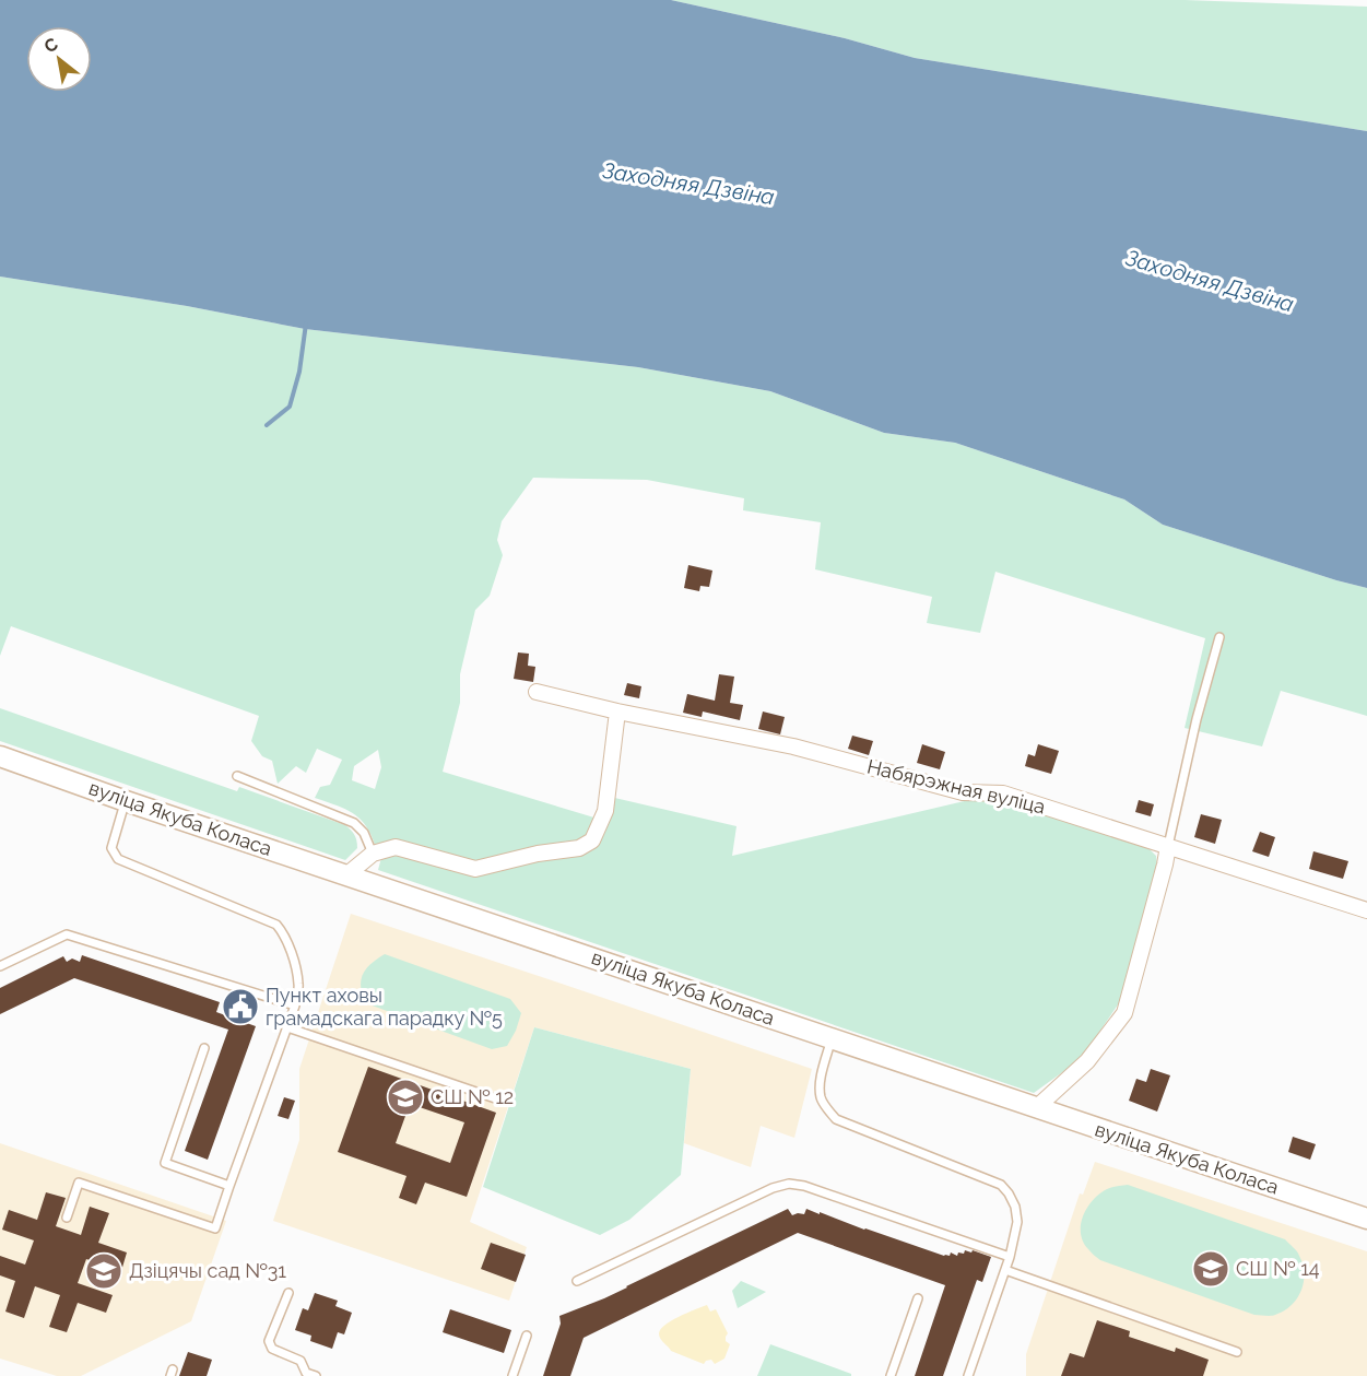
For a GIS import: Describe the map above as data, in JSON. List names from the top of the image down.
{
  "streets": {
    "street": ["Набярэжная вуліца", "вуліца Якуба Коласа"]
  },
  "water": ["Заходняя Дзвіна"],
  "places": {
    "public building": ["Пункт аховы грамадскага парадку №5"],
    "school or university": ["СШ № 12", "СШ № 14", "Дзіцячы сад №31"]
  },
  "north": "top left"
}
